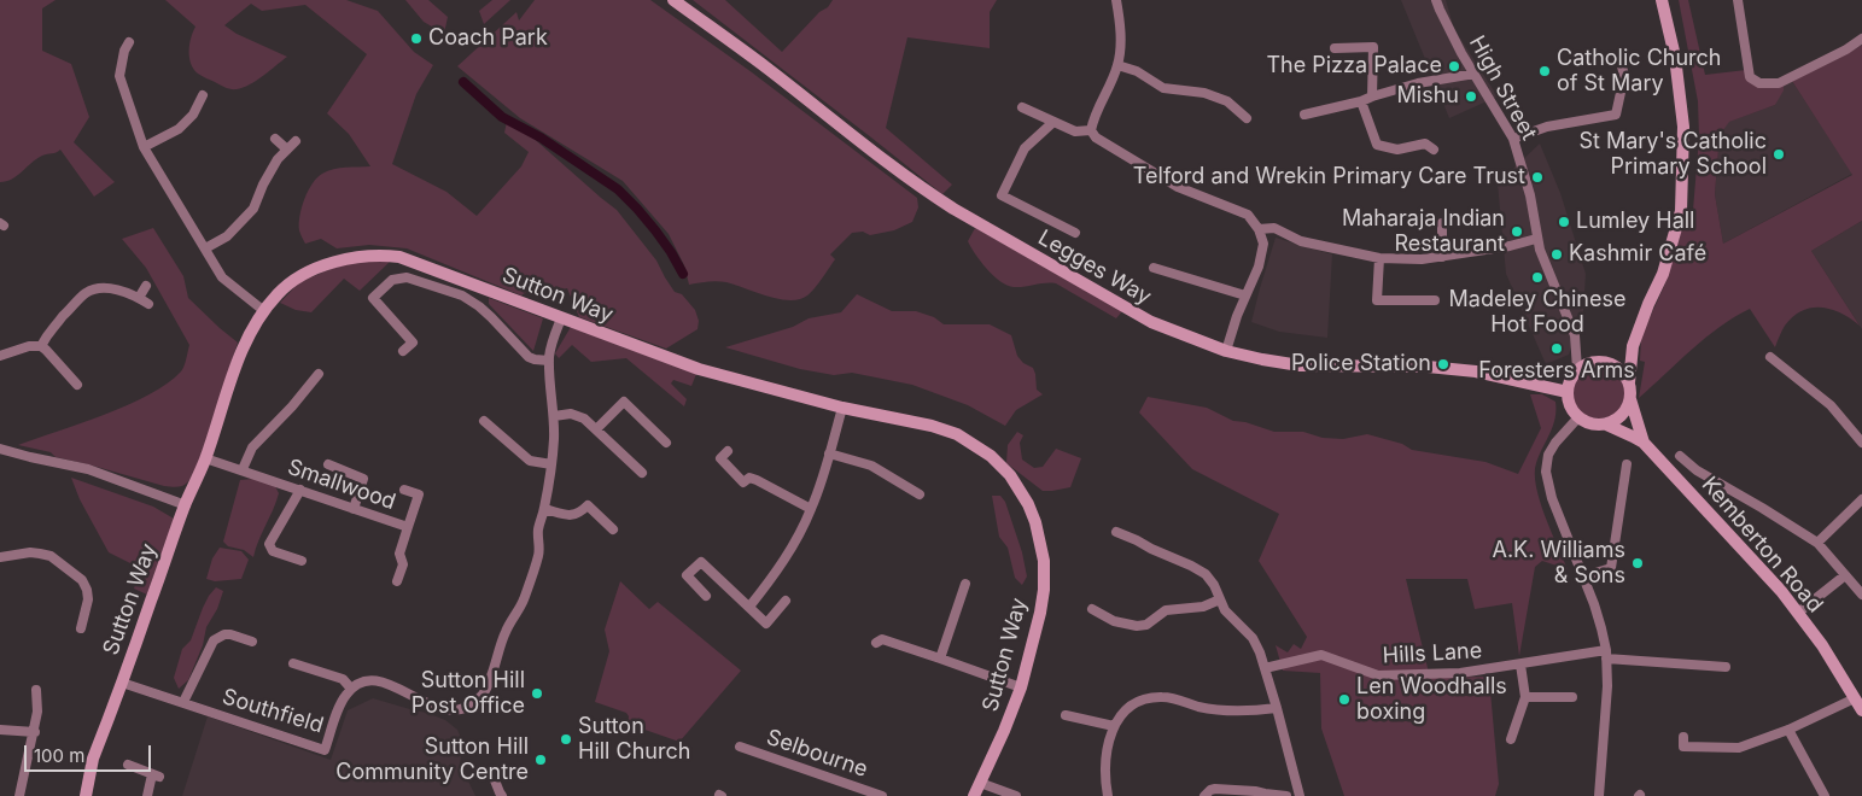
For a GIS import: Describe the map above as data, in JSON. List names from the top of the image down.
{
  "streets": {
    "street": [
      "High Street",
      "Legges Way",
      "Sutton Way",
      "Smallwood",
      "Kemberton Road",
      "Hills Lane",
      "Southfield",
      "Selbourne"
    ]
  },
  "crossings": [
    ["High Street", "Legges Way"],
    ["High Street", "Kemberton Road"],
    ["Legges Way", "Kemberton Road"],
    ["Sutton Way", "Smallwood"],
    ["Sutton Way", "Southfield"]
  ],
  "places": [
    "Coach Park",
    "The Pizza Palace",
    "Catholic Church of St Mary",
    "Mishu",
    "St Mary's Catholic Primary School",
    "Telford and Wrekin Primary Care Trust",
    "Lumley Hall",
    "Maharaja Indian Restaurant",
    "Kashmir Café",
    "Madeley Chinese Hot Food",
    "Foresters Arms",
    "Police Station",
    "A.K. Williams & Sons",
    "Sutton Hill Post Office",
    "Len Woodhalls boxing",
    "Sutton Hill Church",
    "Sutton Hill Community Centre"
  ],
  "scale_bar": "100 m"
}
